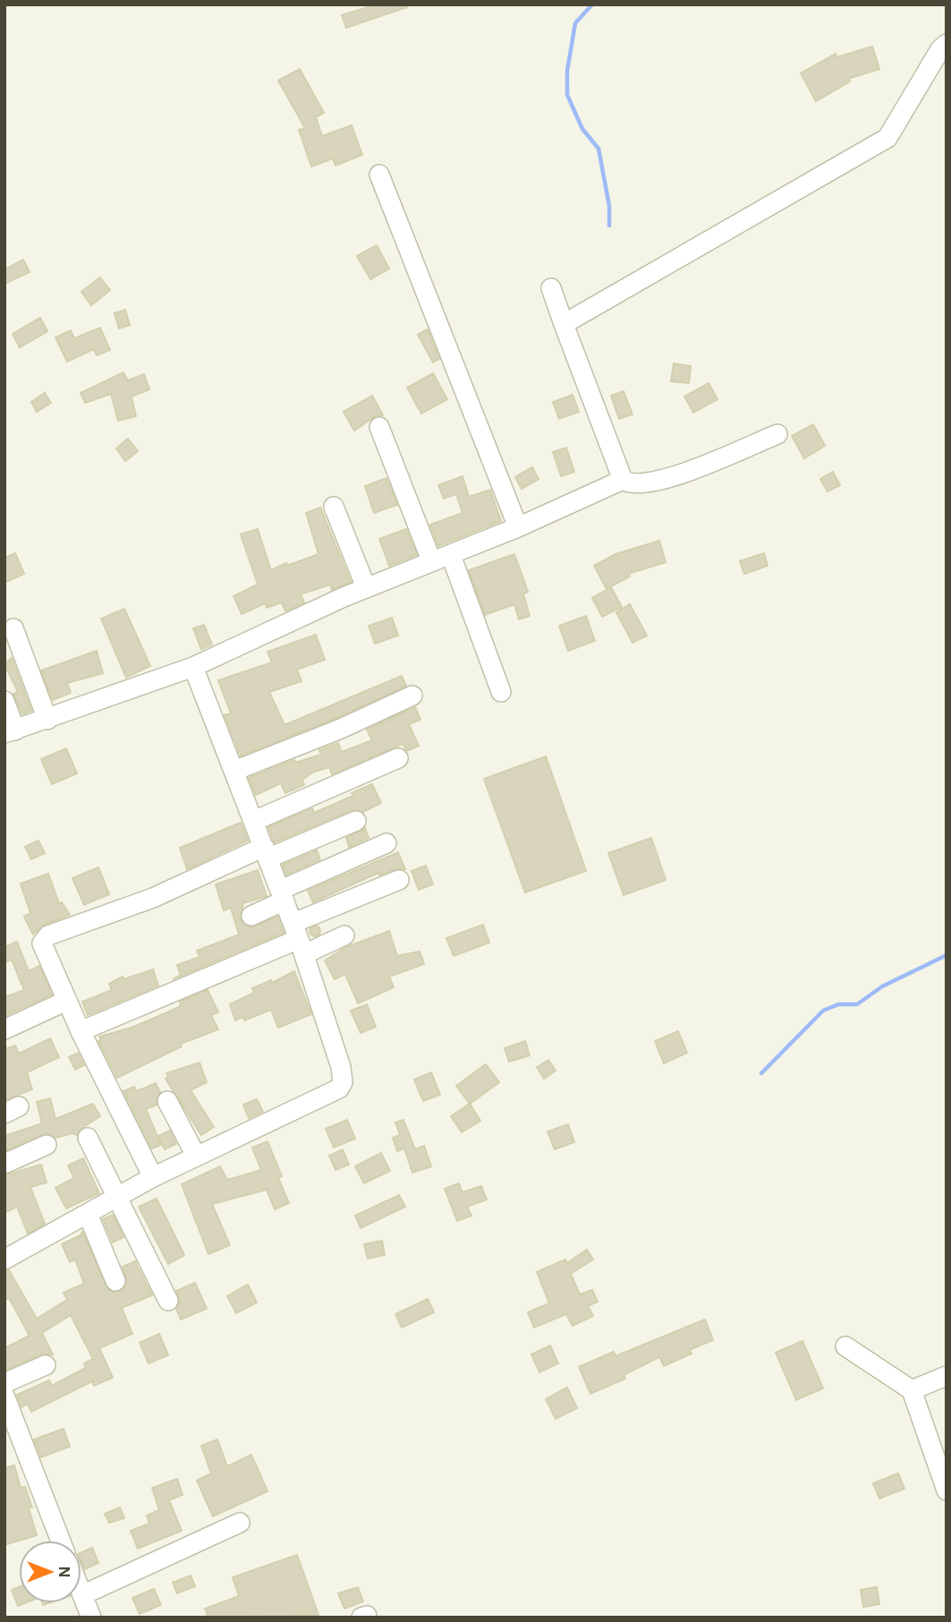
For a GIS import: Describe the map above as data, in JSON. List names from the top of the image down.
{
  "north": "right"
}
